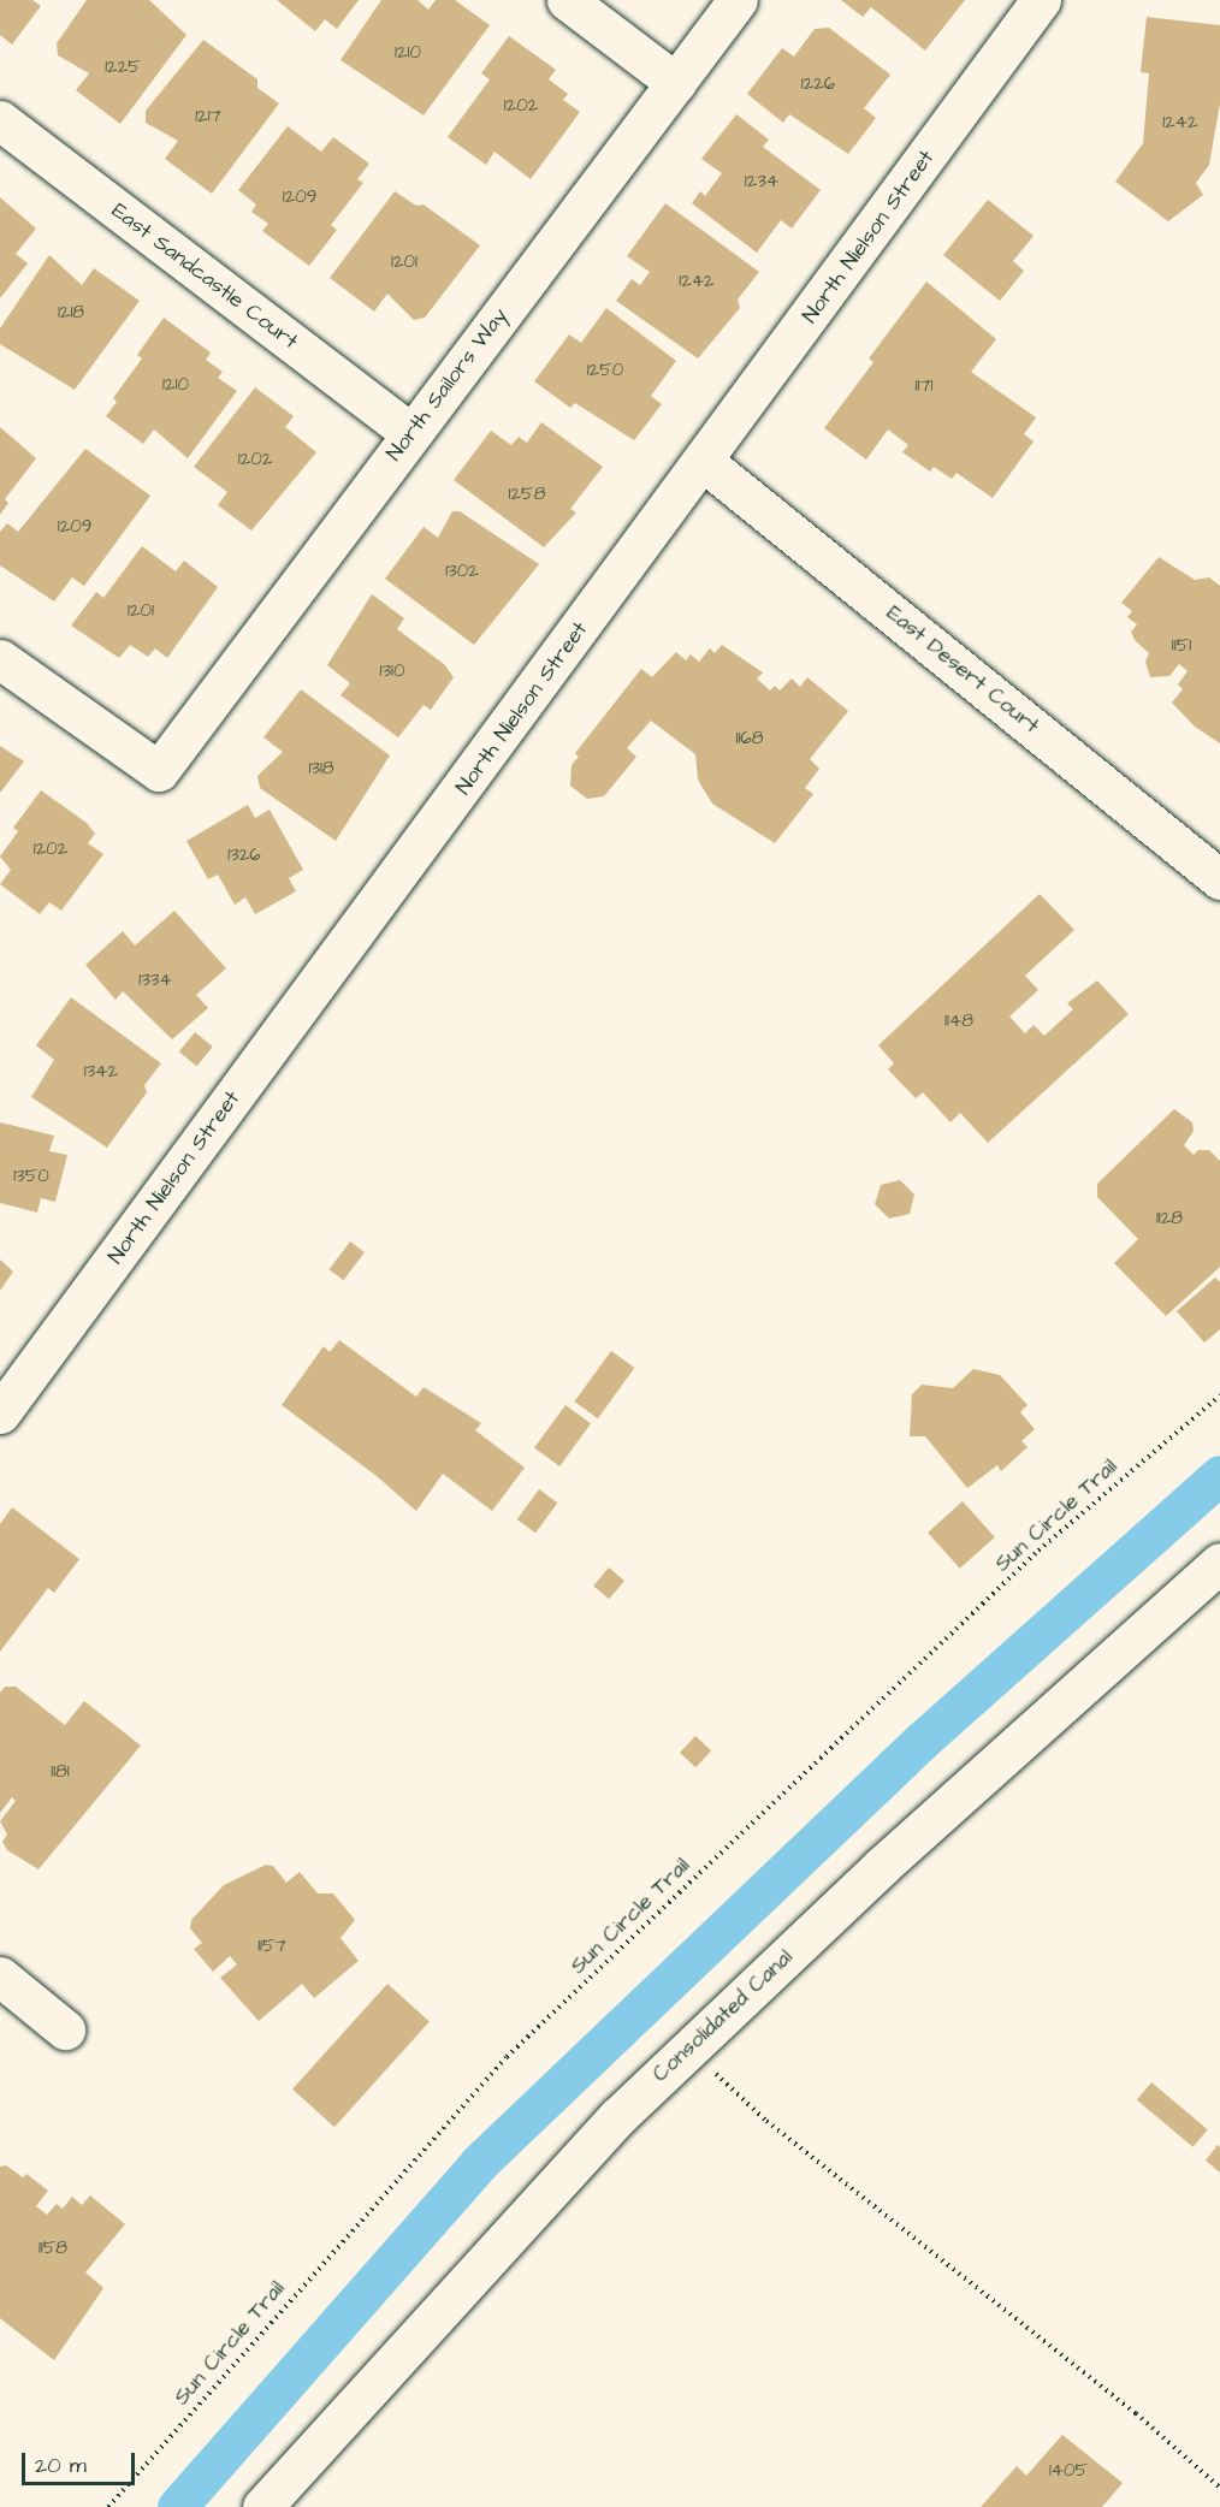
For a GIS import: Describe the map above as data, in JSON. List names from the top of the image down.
{
  "streets": {
    "street": [
      "North Nielson Street",
      "East Sandcastle Court",
      "North Sailors Way",
      "East Desert Court",
      "Consolidated Canal"
    ],
    "path": ["Sun Circle Trail"]
  },
  "crossings": [
    ["North Nielson Street", "East Desert Court"],
    ["East Sandcastle Court", "North Sailors Way"]
  ],
  "house_numbers": [
    "1210",
    "1225",
    "1226",
    "1202",
    "1217",
    "1242",
    "1234",
    "1209",
    "1201",
    "1242",
    "1218",
    "1250",
    "1210",
    "1171",
    "1202",
    "1258",
    "1209",
    "1302",
    "1201",
    "1151",
    "1310",
    "1168",
    "1318",
    "1202",
    "1326",
    "1334",
    "1148",
    "1342",
    "1350",
    "1128",
    "1181",
    "1157",
    "1158",
    "1405"
  ],
  "scale_bar": "20 m"
}
